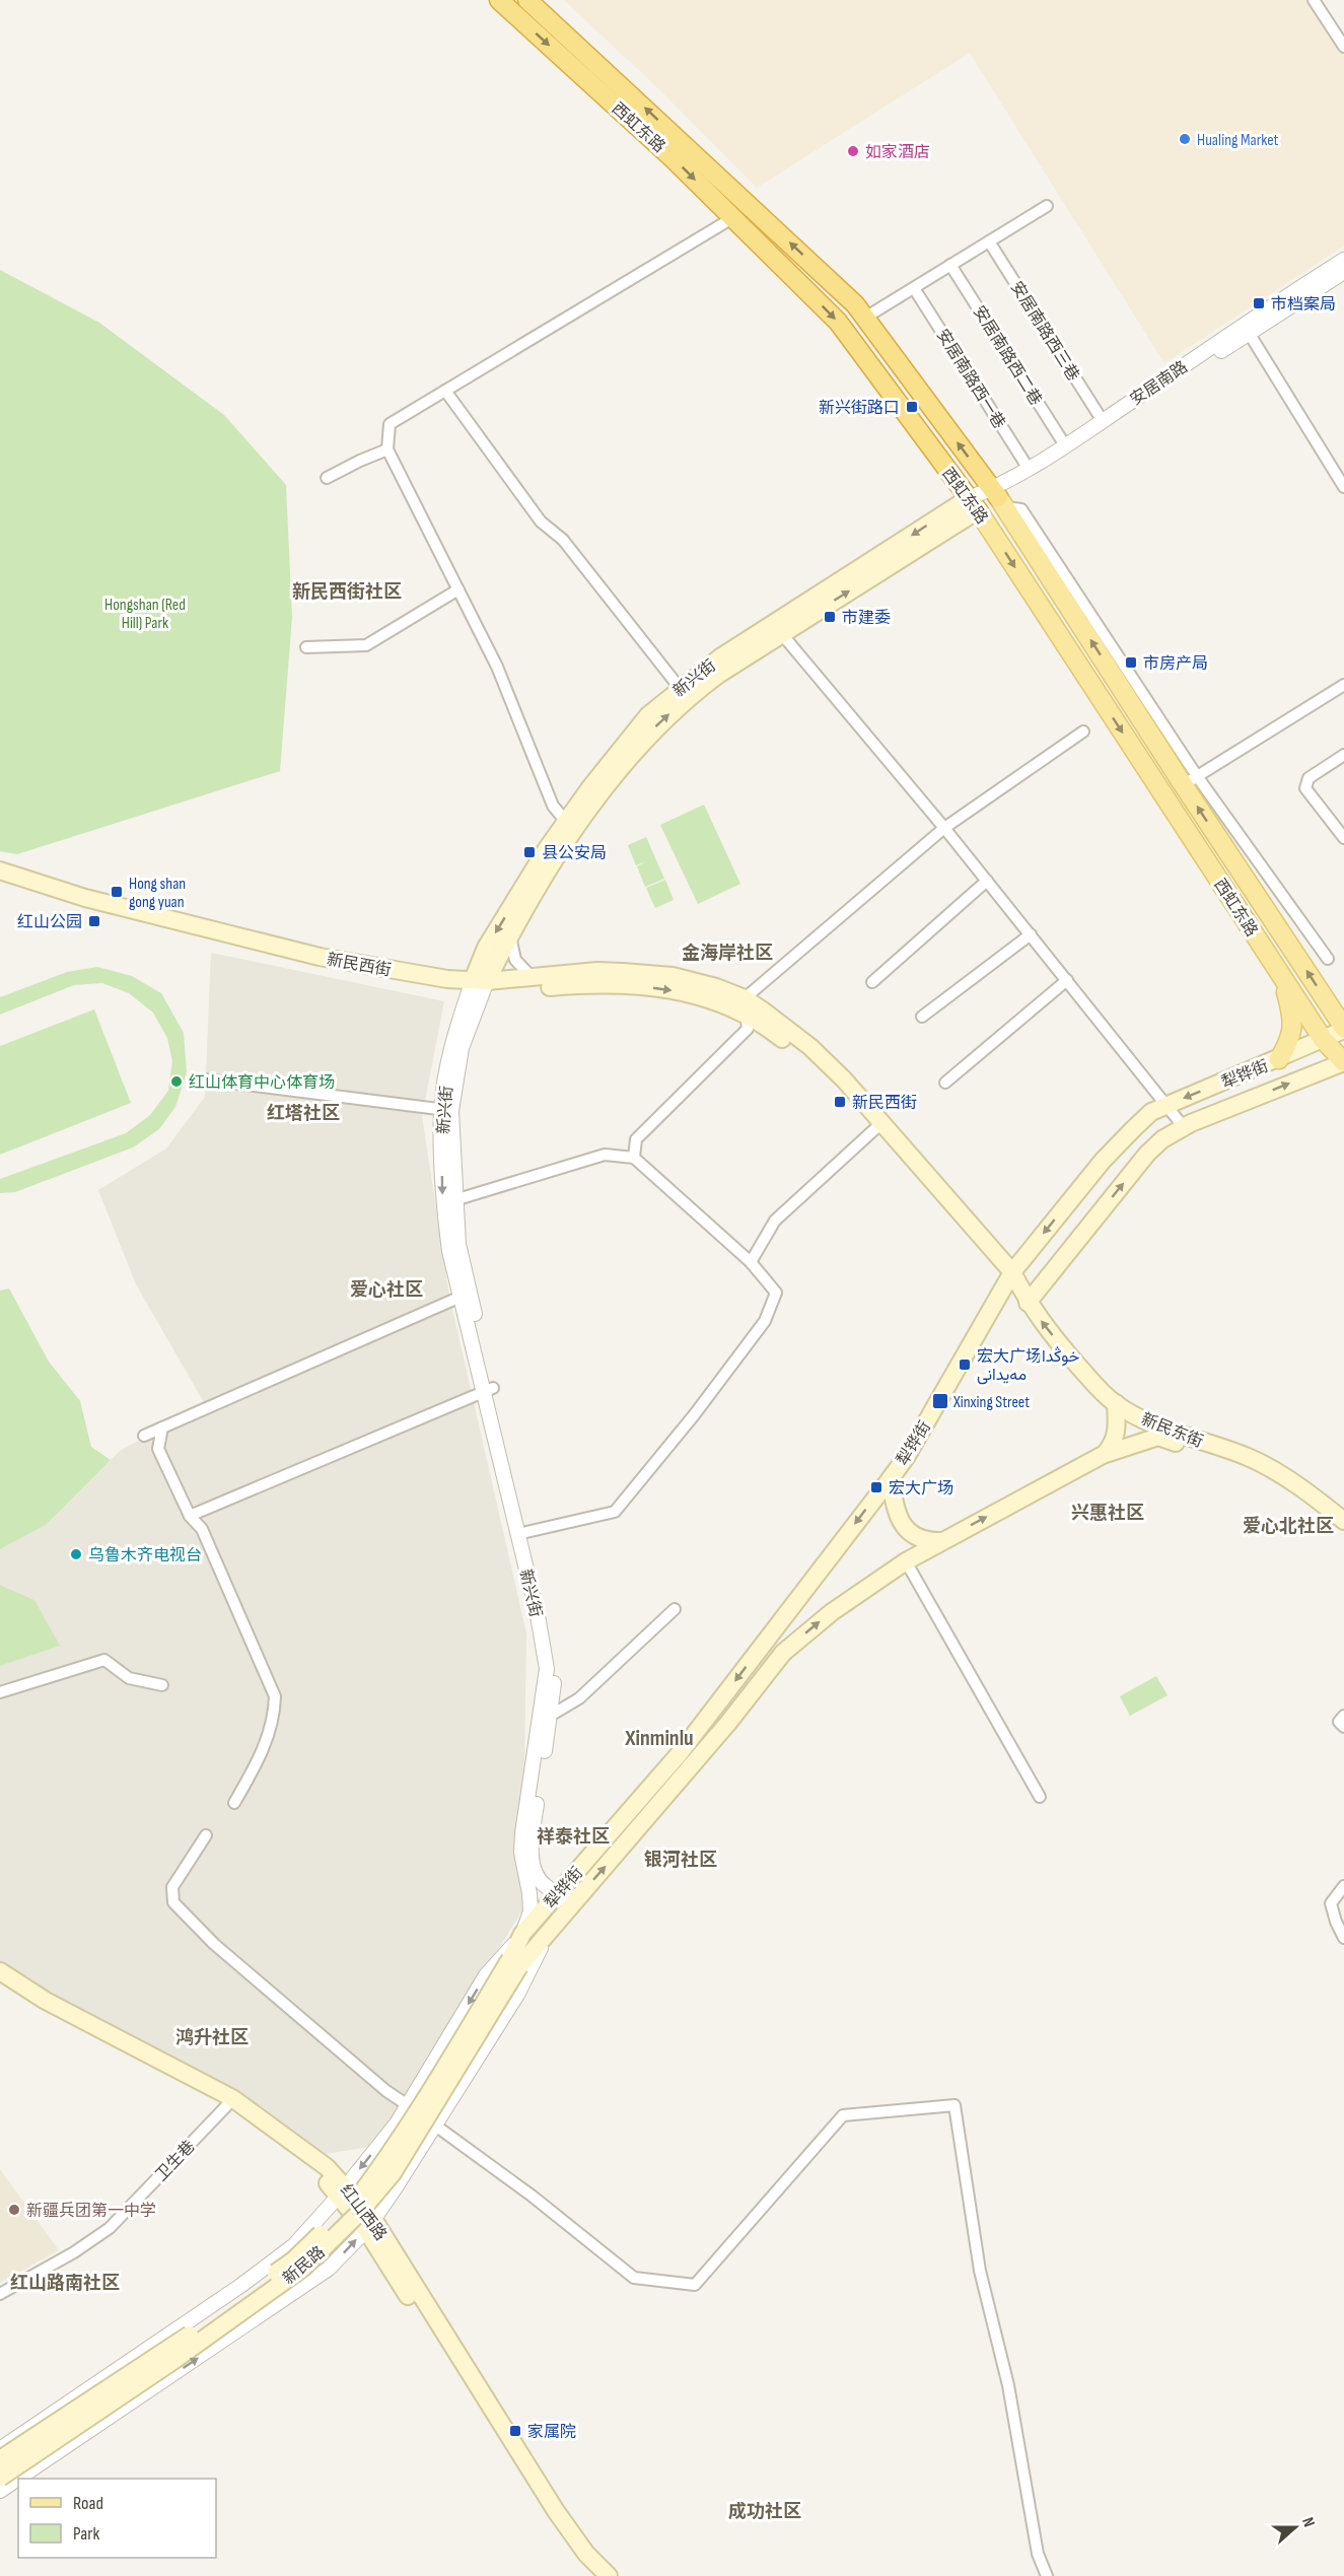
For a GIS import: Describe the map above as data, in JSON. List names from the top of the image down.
{
  "streets": {
    "highway": ["西虹东路"],
    "main road": [
      "新兴街",
      "新民西街",
      "犁铧街",
      "新民东街",
      "红山西路",
      "新民路"
    ],
    "street": [
      "安居南路西三巷",
      "安居南路西二巷",
      "安居南路西一巷",
      "安居南路",
      "卫生巷"
    ]
  },
  "crossings": [
    ["西虹东路", "安居南路"],
    ["西虹东路", "新兴街"],
    ["西虹东路", "犁铧街"],
    ["安居南路西三巷", "安居南路"],
    ["安居南路西二巷", "安居南路"],
    ["安居南路西一巷", "安居南路"],
    ["安居南路", "新兴街"],
    ["新兴街", "新民西街"],
    ["新兴街", "犁铧街"],
    ["新民西街", "犁铧街"],
    ["新民西街", "新民东街"],
    ["犁铧街", "新民东街"],
    ["犁铧街", "新民路"],
    ["卫生巷", "红山西路"]
  ],
  "districts": [
    "新民西街社区",
    "金海岸社区",
    "红塔社区",
    "爱心社区",
    "兴惠社区",
    "爱心北社区",
    "Xinminlu",
    "祥泰社区",
    "银河社区",
    "鸿升社区",
    "红山路南社区",
    "成功社区"
  ],
  "parks": ["Hongshan (Red Hill) Park"],
  "places": {
    "other": [
      "Hualing Market",
      "如家酒店",
      "红山体育中心体育场",
      "乌鲁木齐电视台",
      "新疆兵团第一中学"
    ],
    "transit": [
      "市档案局",
      "新兴街路口",
      "市建委",
      "市房产局",
      "县公安局",
      "Hong shan gong yuan",
      "红山公园",
      "新民西街",
      "宏大广场خوڭدا مەيدانى",
      "Xinxing Street",
      "宏大广场",
      "家属院"
    ]
  },
  "legend": ["Road", "Park"],
  "north": "right"
}
